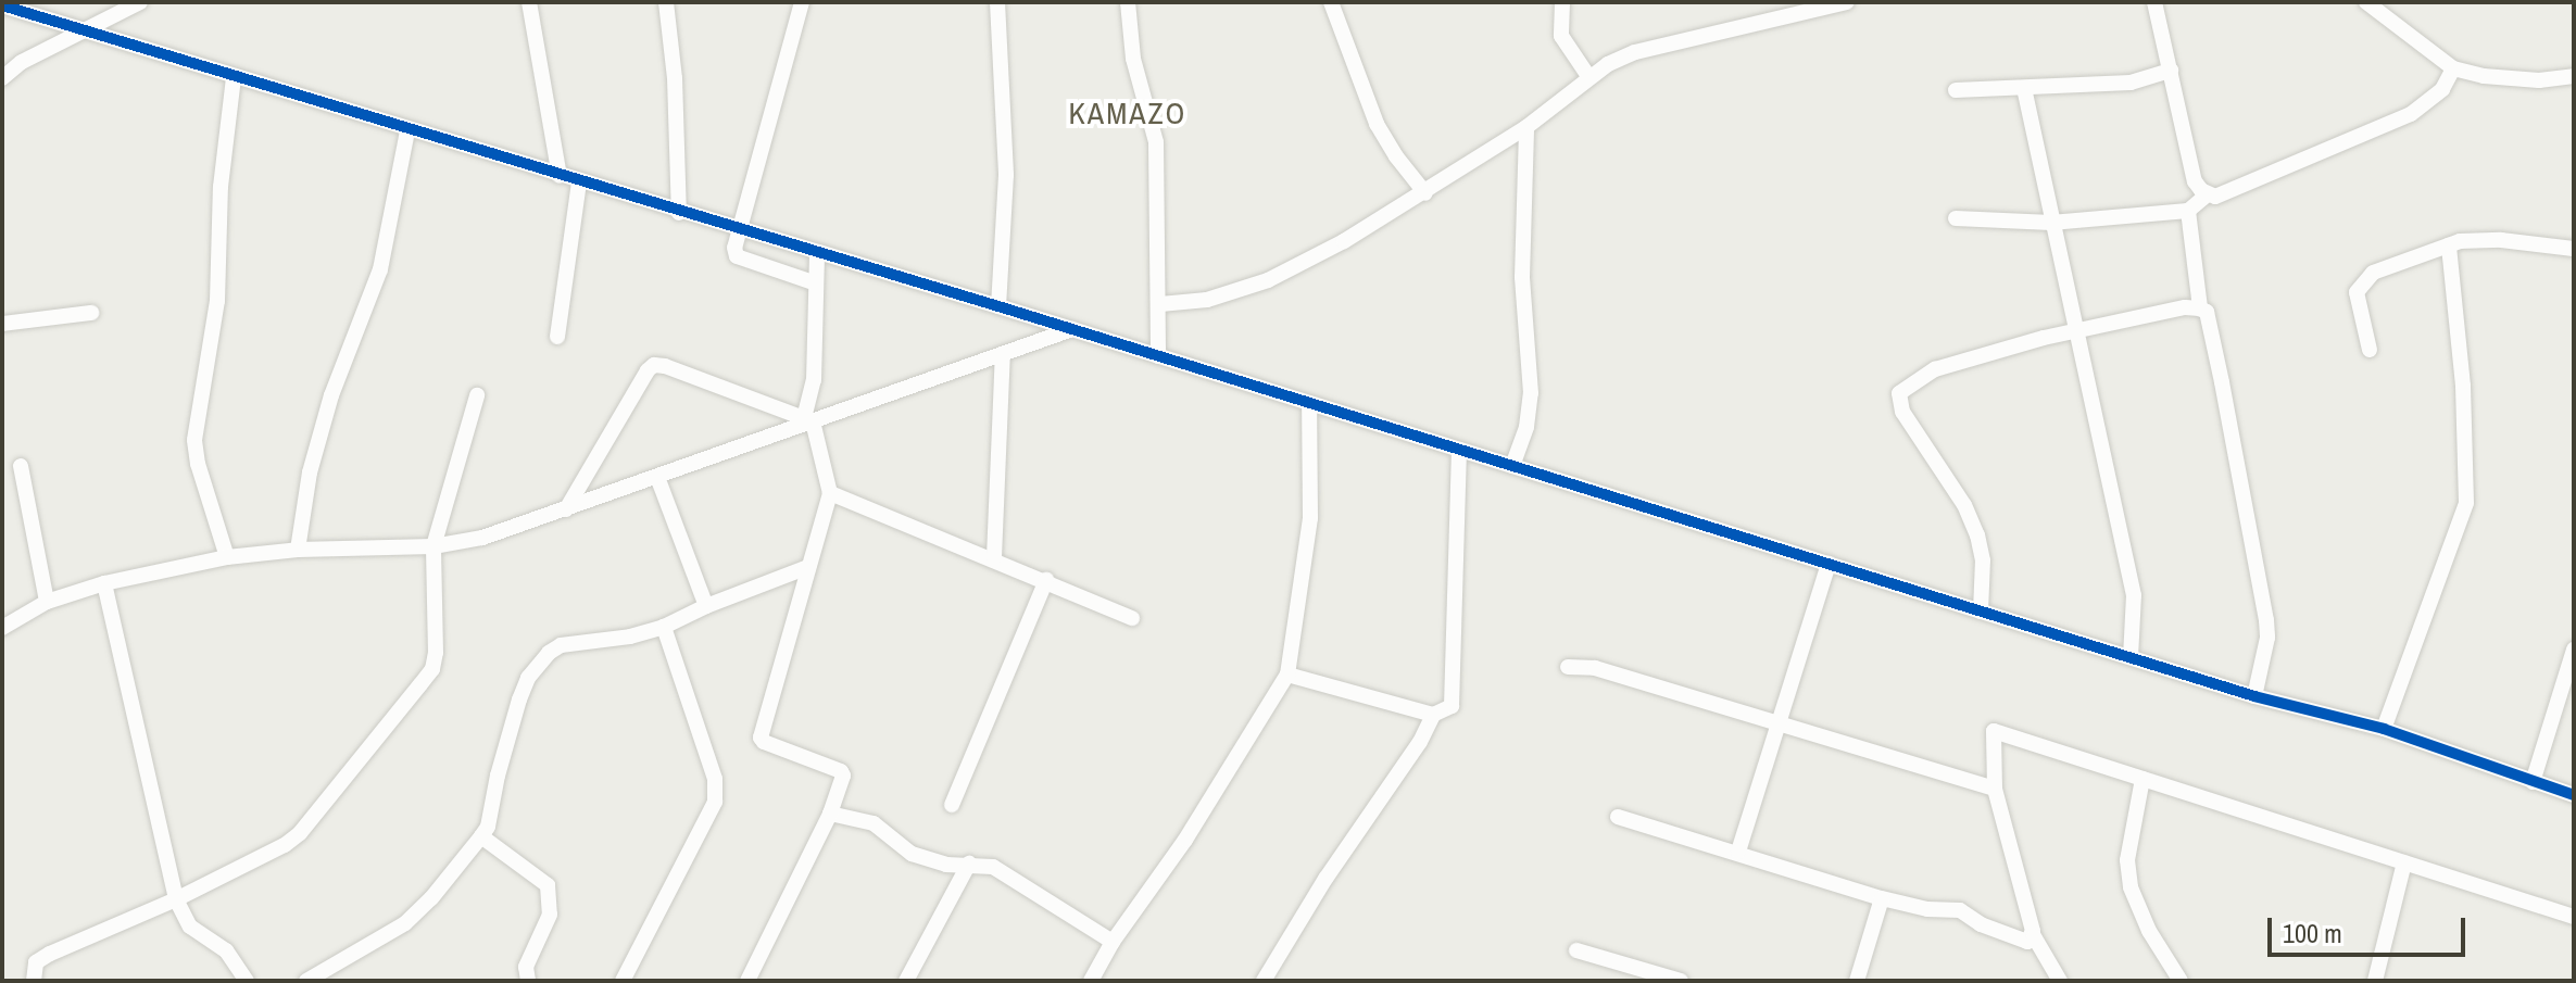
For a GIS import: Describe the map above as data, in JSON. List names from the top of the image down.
{
  "districts": ["KAMAZO"],
  "scale_bar": "100 m"
}
